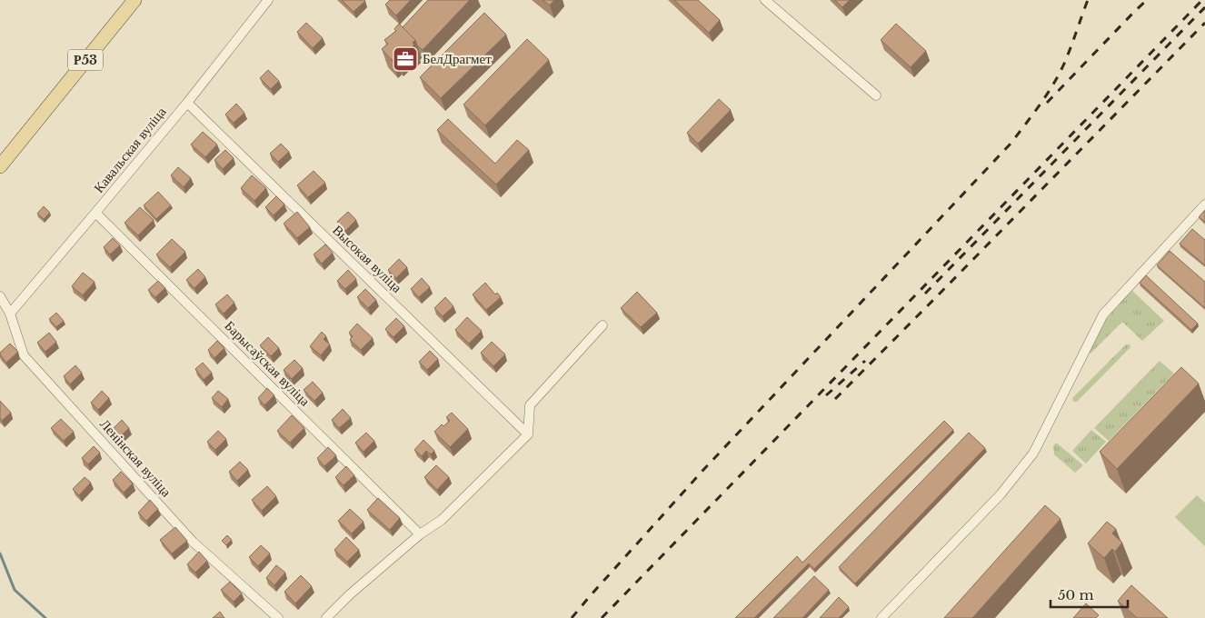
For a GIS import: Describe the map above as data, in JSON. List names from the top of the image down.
{
  "streets": {
    "main road": ["Р53"],
    "street": [
      "Кавальская вуліца",
      "Высокая вуліца",
      "Барысаўская вуліца",
      "Ленінская вуліца"
    ]
  },
  "crossings": [
    ["Кавальская вуліца", "Высокая вуліца"],
    ["Кавальская вуліца", "Барысаўская вуліца"],
    ["Кавальская вуліца", "Ленінская вуліца"]
  ],
  "places": {
    "office": ["БелДрагмет"]
  },
  "scale_bar": "50 m"
}
